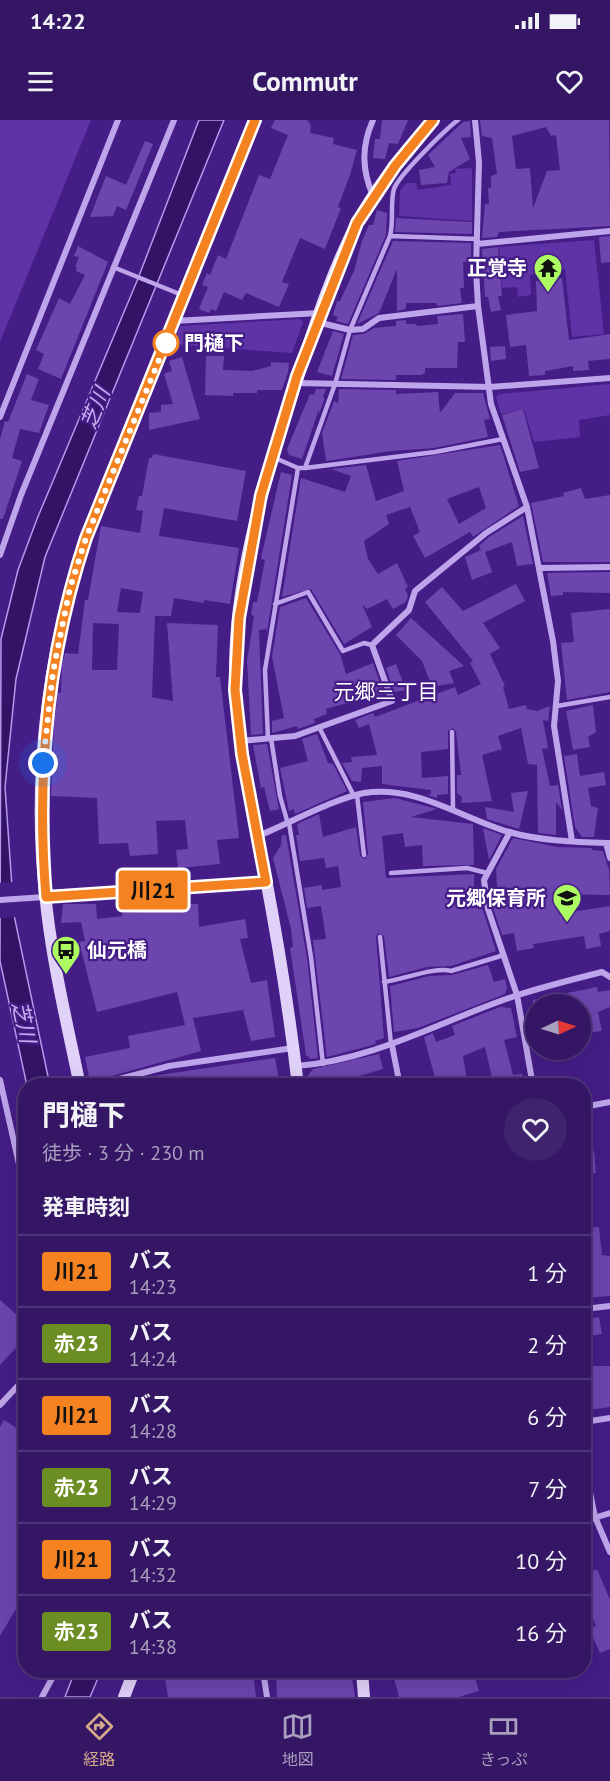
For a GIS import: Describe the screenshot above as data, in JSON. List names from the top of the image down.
{
  "districts": ["元郷三丁目"],
  "water": ["芝川"],
  "places": {
    "temple": ["正覚寺"],
    "other": ["門樋下"],
    "school or university": ["元郷保育所"],
    "bus stop": ["仙元橋"]
  },
  "lines": ["bus line 川21"],
  "north": "right",
  "page": {
    "status": "14:22",
    "header": "Commutr",
    "on_map": "川21",
    "heading": [
      ["門樋下", "徒歩 · 3 分 · 230 m"],
      "発車時刻"
    ],
    "list": [
      {
        "mark": "川21",
        "name": "バス",
        "note": "14:23",
        "value": "1 分"
      },
      {
        "mark": "赤23",
        "name": "バス",
        "note": "14:24",
        "value": "2 分"
      },
      {
        "mark": "川21",
        "name": "バス",
        "note": "14:28",
        "value": "6 分"
      },
      {
        "mark": "赤23",
        "name": "バス",
        "note": "14:29",
        "value": "7 分"
      },
      {
        "mark": "川21",
        "name": "バス",
        "note": "14:32",
        "value": "10 分"
      },
      {
        "mark": "赤23",
        "name": "バス",
        "note": "14:38",
        "value": "16 分"
      }
    ],
    "tabs": ["経路", "地図", "きっぷ"]
  }
}
